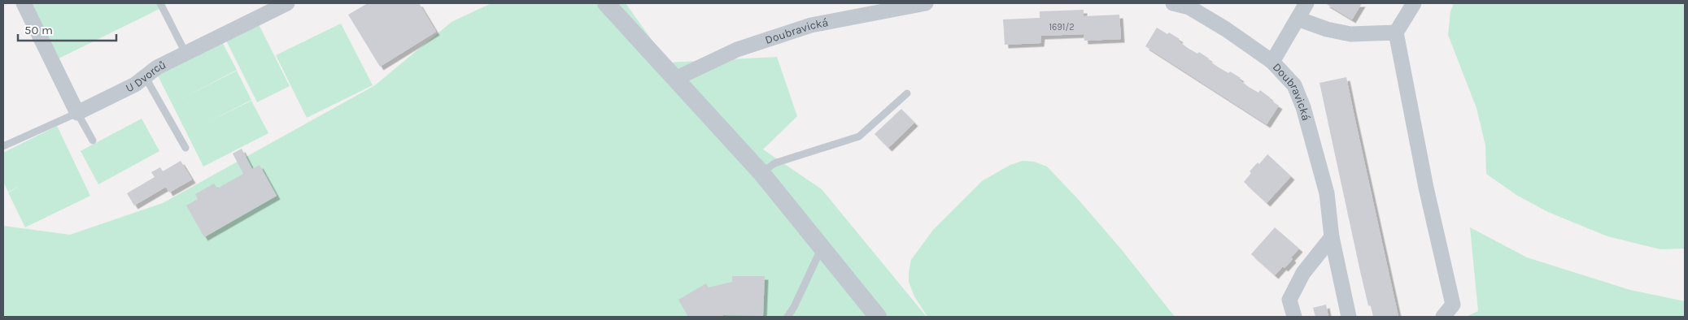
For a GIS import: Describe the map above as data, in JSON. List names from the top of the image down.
{
  "streets": {
    "street": ["Doubravická", "U Dvorců"]
  },
  "house_numbers": ["1691/2"],
  "scale_bar": "50 m"
}
